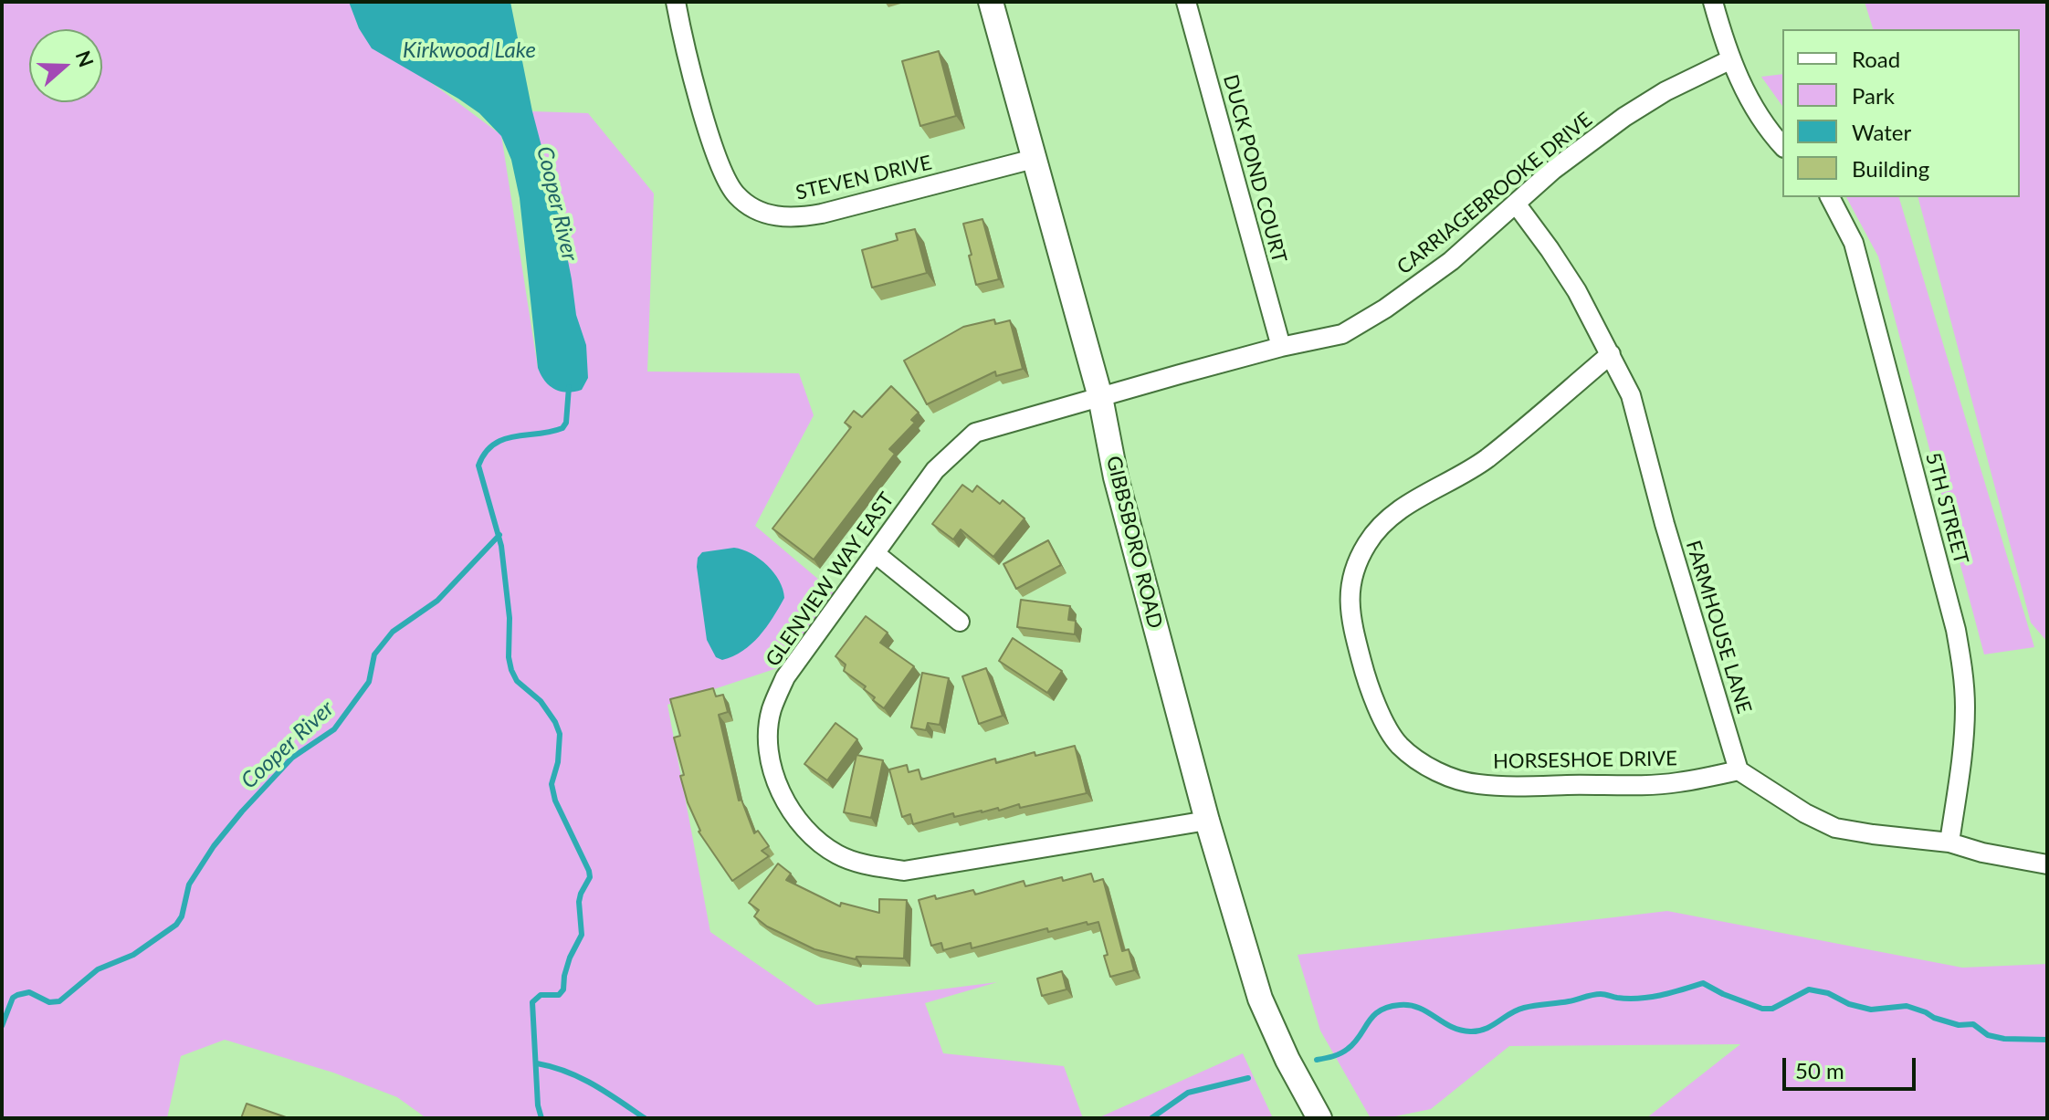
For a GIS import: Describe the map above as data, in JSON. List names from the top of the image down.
{
  "streets": {
    "street": [
      "DUCK POND COURT",
      "STEVEN DRIVE",
      "CARRIAGEBROOKE DRIVE",
      "5TH STREET",
      "GIBBSBORO ROAD",
      "GLENVIEW WAY EAST",
      "FARMHOUSE LANE",
      "HORSESHOE DRIVE"
    ]
  },
  "crossings": [
    ["DUCK POND COURT", "CARRIAGEBROOKE DRIVE"],
    ["STEVEN DRIVE", "GIBBSBORO ROAD"],
    ["CARRIAGEBROOKE DRIVE", "GIBBSBORO ROAD"],
    ["CARRIAGEBROOKE DRIVE", "GLENVIEW WAY EAST"],
    ["CARRIAGEBROOKE DRIVE", "FARMHOUSE LANE"],
    ["GIBBSBORO ROAD", "GLENVIEW WAY EAST"],
    ["FARMHOUSE LANE", "HORSESHOE DRIVE"]
  ],
  "water": ["Kirkwood Lake", "Cooper River"],
  "legend": [
    "Road",
    "Park",
    "Water",
    "Building"
  ],
  "scale_bar": "50 m",
  "north": "right"
}
